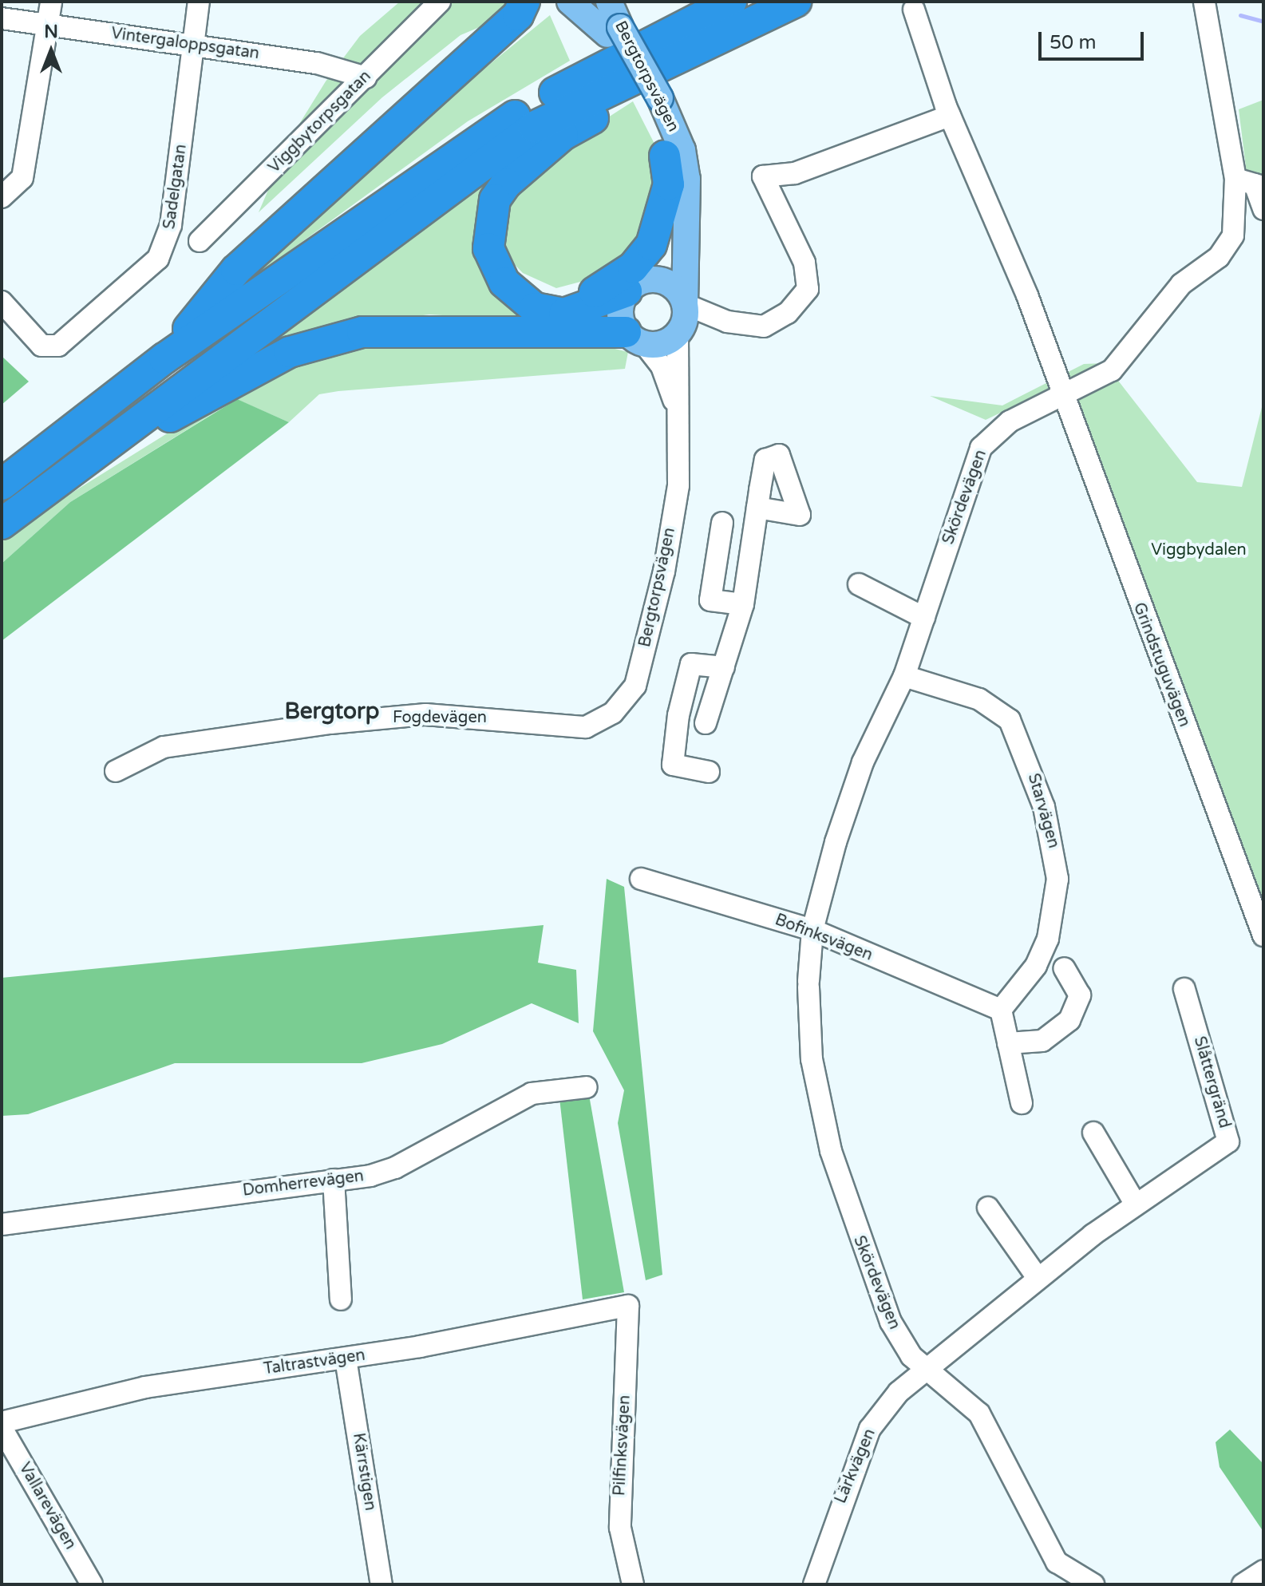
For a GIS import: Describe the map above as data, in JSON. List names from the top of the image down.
{
  "streets": {
    "main road": ["Bergtorpsvägen"],
    "street": [
      "Vintergaloppsgatan",
      "Viggbytorpsgatan",
      "Sadelgatan",
      "Skördevägen",
      "Grindstuguvägen",
      "Fogdevägen",
      "Starvägen",
      "Bofinksvägen",
      "Slåttergränd",
      "Domherrevägen",
      "Taltrastvägen",
      "Pilfinksvägen",
      "Lärkvägen",
      "Kärrstigen",
      "Vallarevägen"
    ]
  },
  "crossings": [
    ["Vintergaloppsgatan", "Viggbytorpsgatan"],
    ["Vintergaloppsgatan", "Sadelgatan"],
    ["Bergtorpsvägen", "Fogdevägen"],
    ["Skördevägen", "Grindstuguvägen"],
    ["Skördevägen", "Starvägen"],
    ["Skördevägen", "Bofinksvägen"],
    ["Skördevägen", "Slåttergränd"],
    ["Skördevägen", "Lärkvägen"],
    ["Starvägen", "Bofinksvägen"],
    ["Slåttergränd", "Lärkvägen"],
    ["Taltrastvägen", "Pilfinksvägen"],
    ["Taltrastvägen", "Kärrstigen"]
  ],
  "districts": ["Bergtorp"],
  "parks": ["Viggbydalen"],
  "scale_bar": "50 m",
  "north": "top"
}
